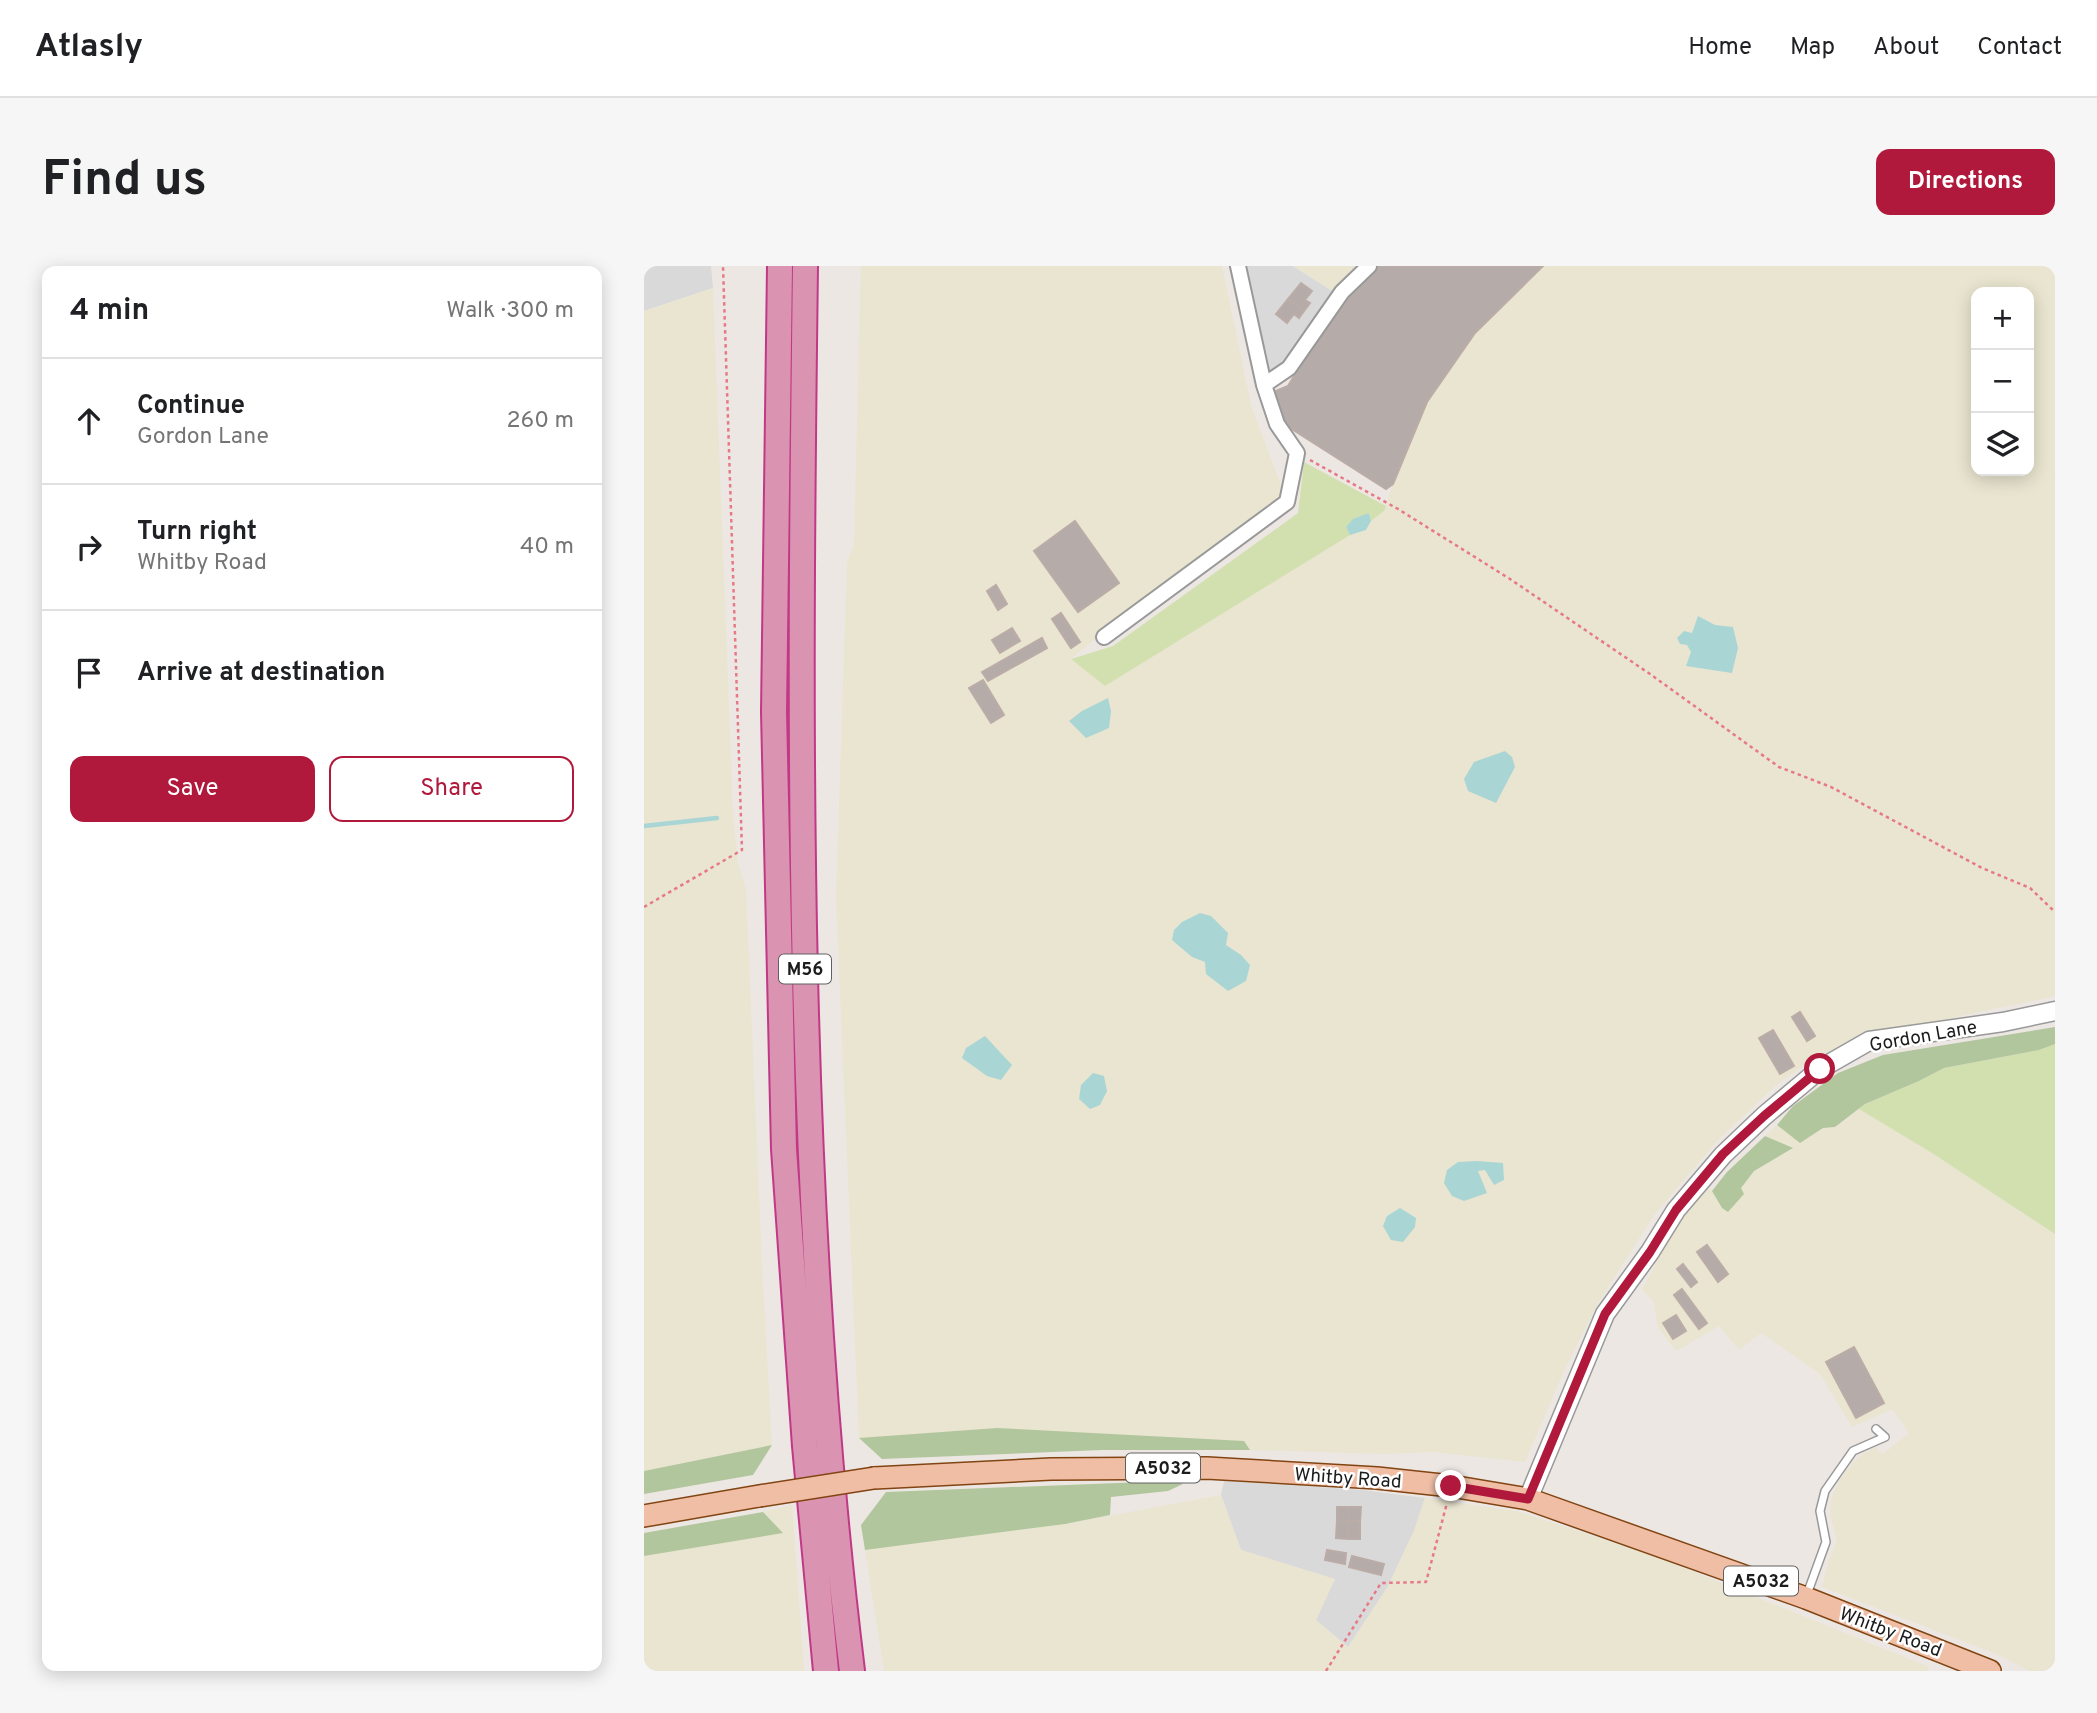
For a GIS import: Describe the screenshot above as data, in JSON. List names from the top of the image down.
{
  "streets": {
    "highway": ["M56"],
    "main road": ["A5032", "Whitby Road"],
    "street": ["Gordon Lane"]
  },
  "crossings": [
    ["Gordon Lane", "Whitby Road"]
  ],
  "page": {
    "header": "Atlasly",
    "nav": [
      "Home",
      "Map",
      "About",
      "Contact"
    ],
    "buttons": [
      "Directions",
      ["Save", "Share"]
    ],
    "title": "Find us",
    "heading": ["4 min", "Walk · 300 m"],
    "map_buttons": ["+", "−"],
    "list": [
      ["Continue", "Gordon Lane", "260 m"],
      ["Turn right", "Whitby Road", "40 m"],
      "Arrive at destination"
    ]
  }
}
